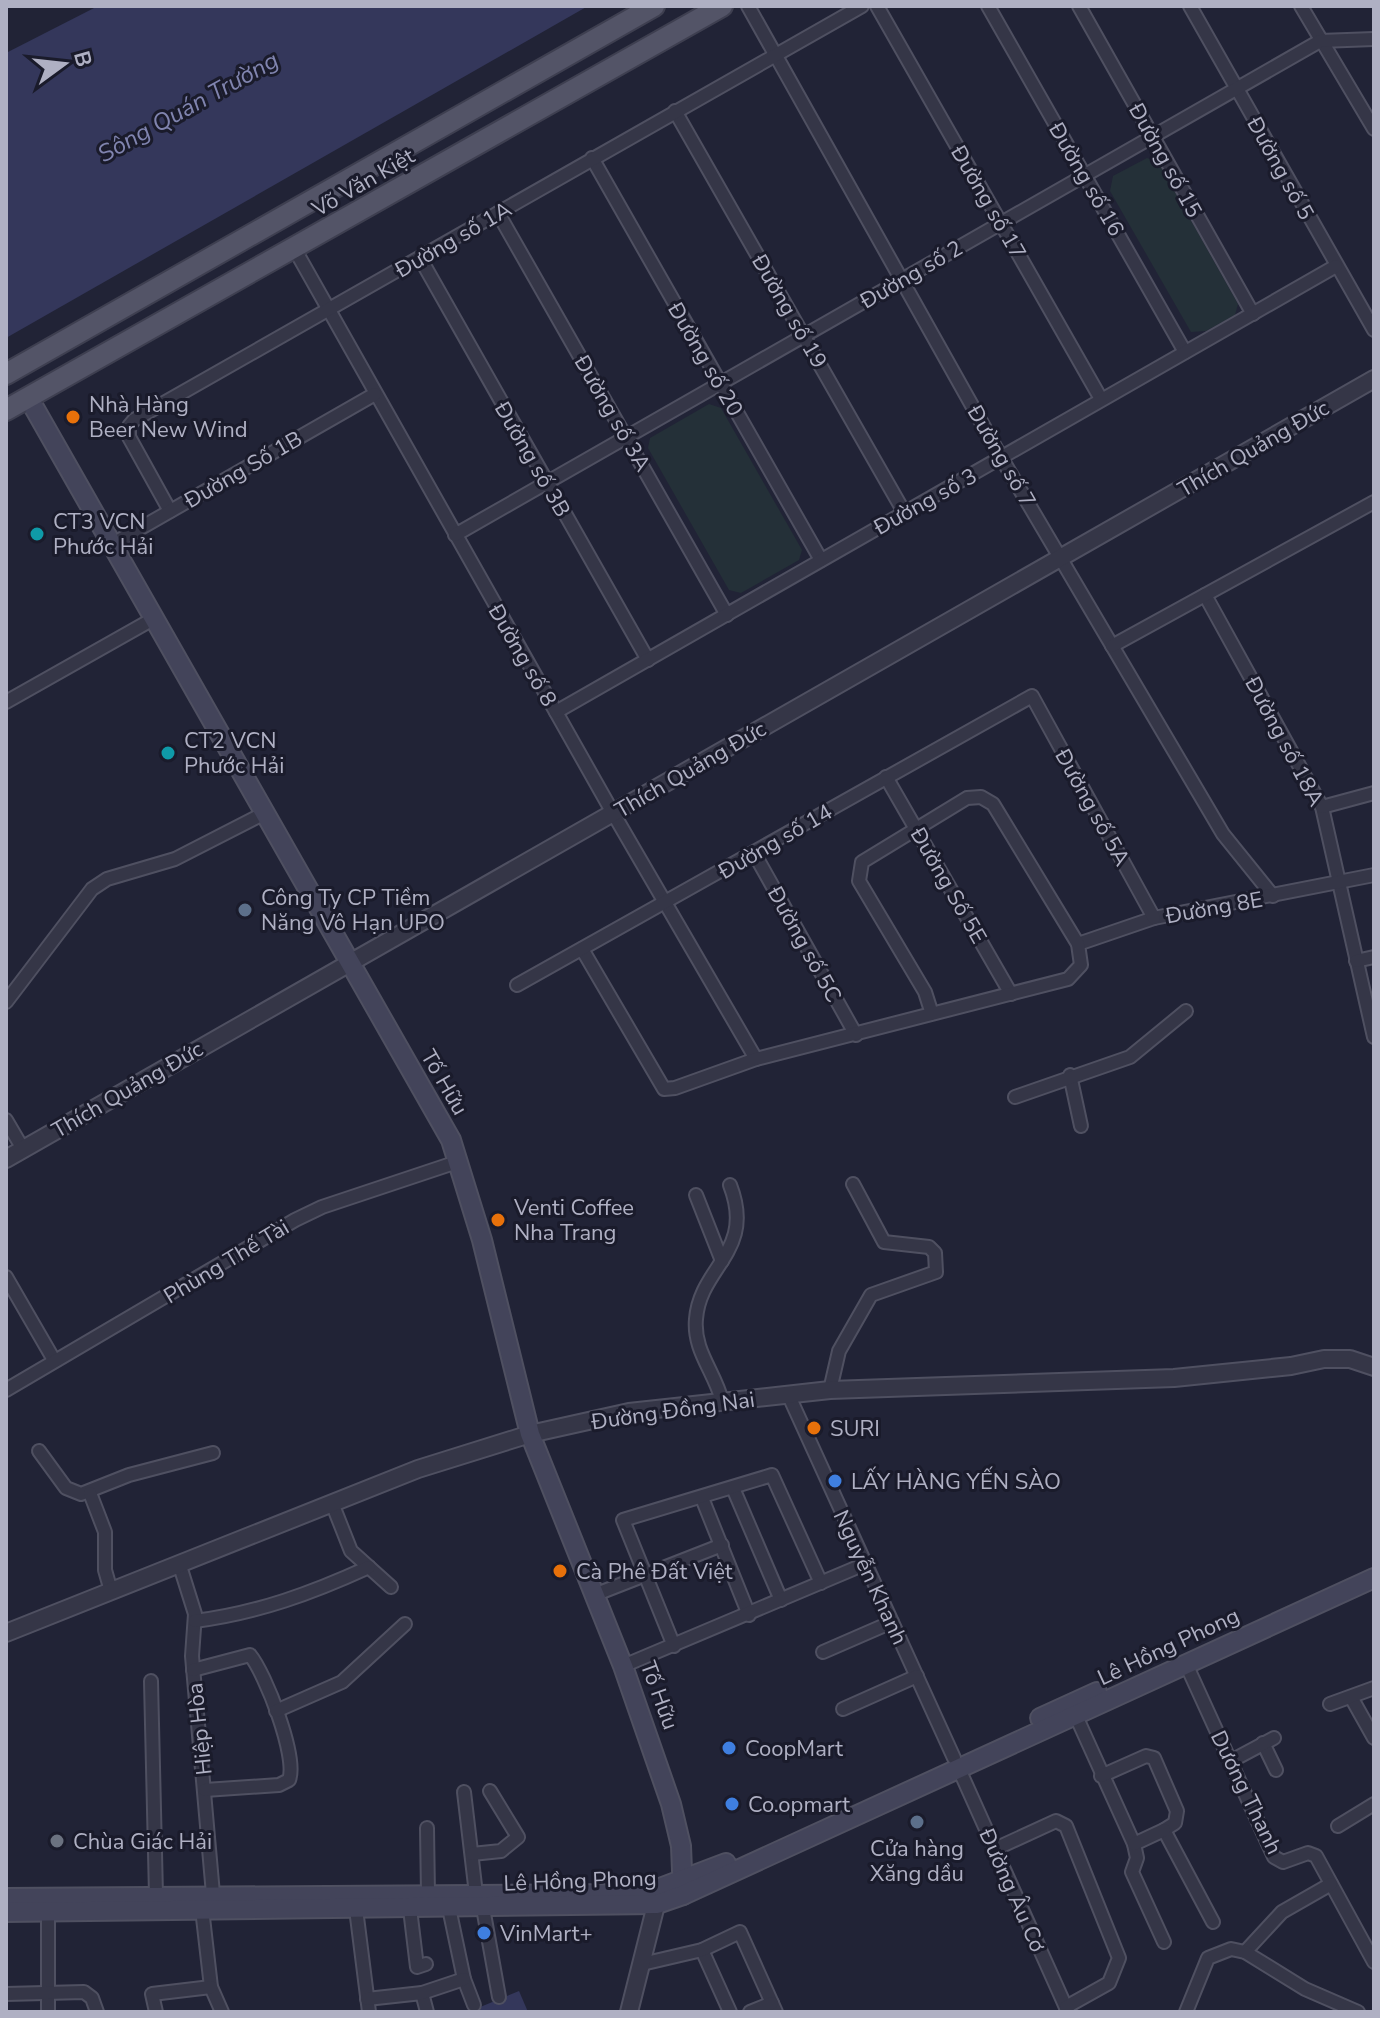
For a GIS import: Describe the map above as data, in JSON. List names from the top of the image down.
{
  "streets": {
    "main road": ["Võ Văn Kiệt", "Tố Hữu", "Lê Hồng Phong"],
    "street": [
      "Đường số 15",
      "Đường số 5",
      "Đường số 16",
      "Đường số 17",
      "Đường số 1A",
      "Đường số 2",
      "Đường số 19",
      "Đường số 20",
      "Đường số 3A",
      "Thích Quảng Đức",
      "Đường số 7",
      "Đường số 3B",
      "Đường Số 1B",
      "Đường số 3",
      "Đường số 8",
      "Đường số 18A",
      "Đường số 5A",
      "Đường số 14",
      "Đường Số 5E",
      "Đường 8E",
      "Đường số 5C",
      "Phùng Thế Tài",
      "Đường Đồng Nai",
      "Nguyễn Khanh",
      "Hiệp Hòa",
      "Dương Thanh",
      "Đường Âu Cơ"
    ]
  },
  "crossings": [
    ["Đường số 15", "Đường số 2"],
    ["Đường số 15", "Đường số 3"],
    ["Đường số 5", "Đường số 2"],
    ["Đường số 5", "Đường số 3"],
    ["Đường số 16", "Đường số 2"],
    ["Đường số 16", "Đường số 3"],
    ["Võ Văn Kiệt", "Đường số 8"],
    ["Võ Văn Kiệt", "Tố Hữu"],
    ["Đường số 17", "Đường số 2"],
    ["Đường số 17", "Đường số 3"],
    ["Đường số 1A", "Đường số 19"],
    ["Đường số 1A", "Đường số 20"],
    ["Đường số 1A", "Đường số 3A"],
    ["Đường số 1A", "Đường số 7"],
    ["Đường số 1A", "Đường số 3B"],
    ["Đường số 1A", "Đường Số 1B"],
    ["Đường số 1A", "Đường số 8"],
    ["Đường số 2", "Đường số 19"],
    ["Đường số 2", "Đường số 20"],
    ["Đường số 2", "Đường số 3A"],
    ["Đường số 2", "Đường số 7"],
    ["Đường số 2", "Đường số 3B"],
    ["Đường số 2", "Đường số 8"],
    ["Đường số 19", "Đường số 3"],
    ["Đường số 20", "Đường số 3"],
    ["Đường số 3A", "Đường số 3"],
    ["Thích Quảng Đức", "Đường số 7"],
    ["Thích Quảng Đức", "Đường số 8"],
    ["Thích Quảng Đức", "Tố Hữu"],
    ["Đường số 7", "Đường số 3"],
    ["Đường số 7", "Đường 8E"],
    ["Đường số 3B", "Đường số 3"],
    ["Đường Số 1B", "Đường số 8"],
    ["Đường Số 1B", "Tố Hữu"],
    ["Đường số 3", "Đường số 8"],
    ["Đường số 8", "Đường số 14"],
    ["Đường số 18A", "Đường 8E"],
    ["Đường số 5A", "Đường số 14"],
    ["Đường số 5A", "Đường 8E"],
    ["Đường số 14", "Đường Số 5E"],
    ["Đường số 14", "Đường số 5C"],
    ["Tố Hữu", "Phùng Thế Tài"],
    ["Tố Hữu", "Đường Đồng Nai"],
    ["Tố Hữu", "Lê Hồng Phong"],
    ["Đường Đồng Nai", "Nguyễn Khanh"],
    ["Đường Đồng Nai", "Hiệp Hòa"],
    ["Nguyễn Khanh", "Lê Hồng Phong"],
    ["Nguyễn Khanh", "Đường Âu Cơ"],
    ["Lê Hồng Phong", "Hiệp Hòa"],
    ["Lê Hồng Phong", "Dương Thanh"],
    ["Lê Hồng Phong", "Đường Âu Cơ"]
  ],
  "water": ["Sông Quán Trường"],
  "places": [
    "Nhà Hàng Beer New Wind",
    "CT3 VCN Phước Hải",
    "CT2 VCN Phước Hải",
    "Công Ty CP Tiềm Năng Vô Hạn UPO",
    "Venti Coffee Nha Trang",
    "SURI",
    "LẤY HÀNG YẾN SÀO",
    "Cà Phê Đất Việt",
    "CoopMart",
    "Co.opmart",
    "Cửa hàng Xăng dầu",
    "Chùa Giác Hải",
    "VinMart+"
  ],
  "north": "right"
}
